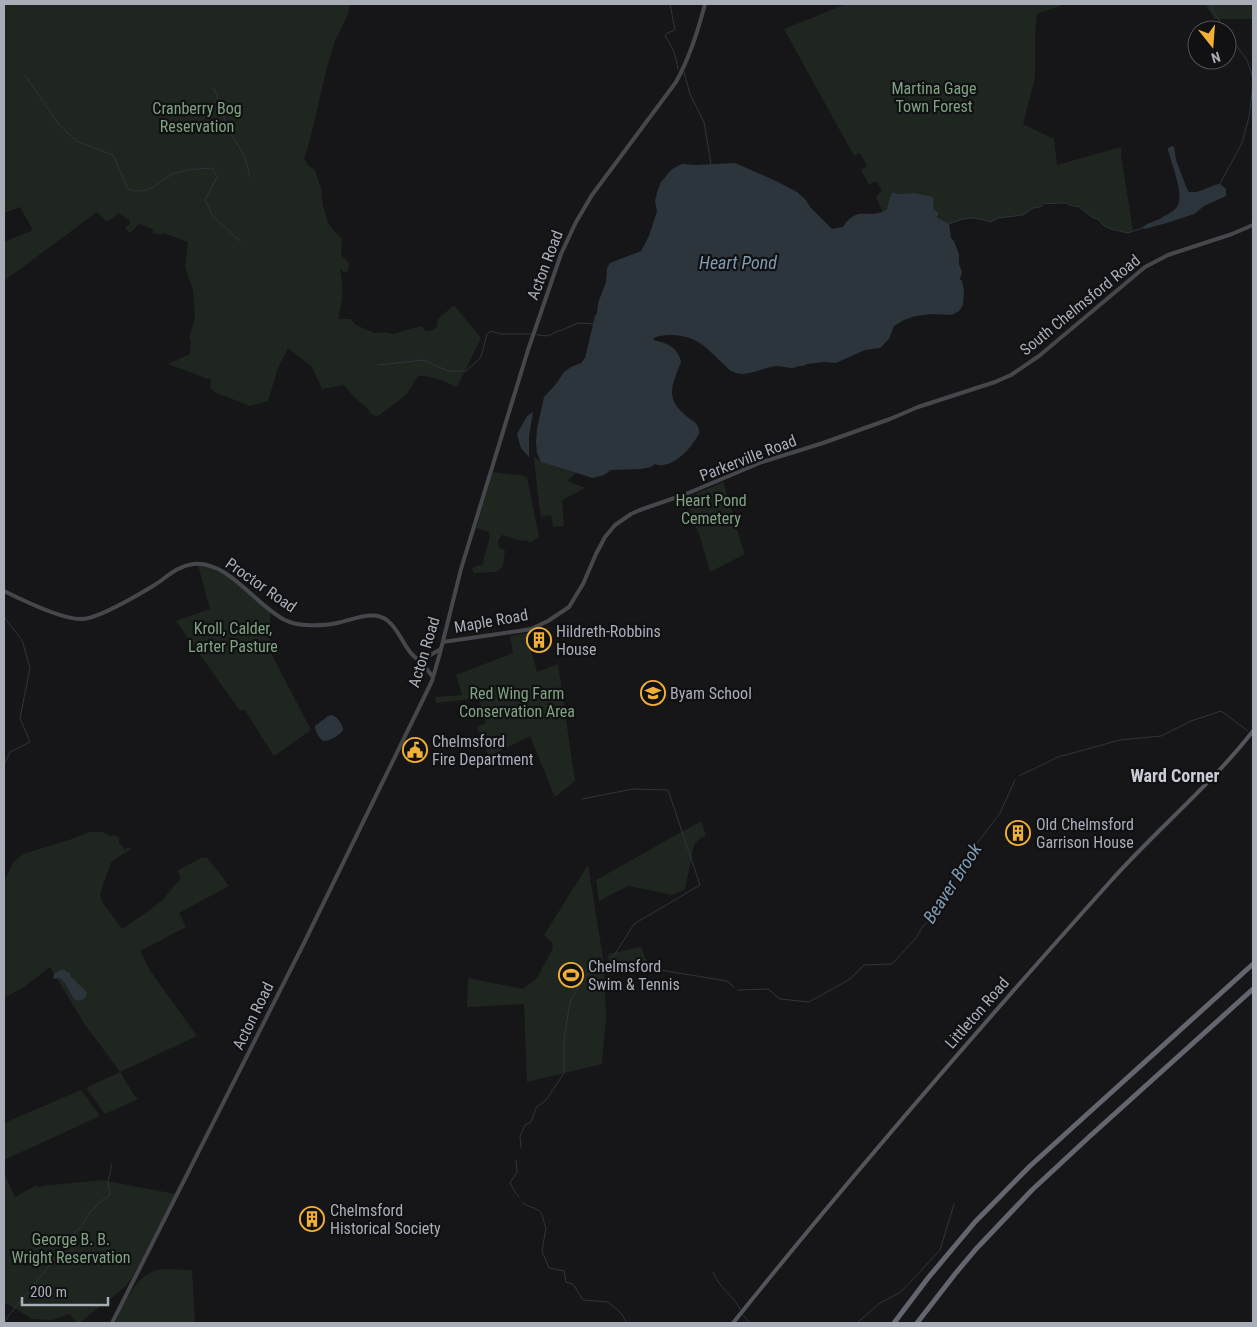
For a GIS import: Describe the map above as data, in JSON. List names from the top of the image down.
{
  "streets": {
    "main road": [
      "Acton Road",
      "South Chelmsford Road",
      "Parkerville Road",
      "Proctor Road",
      "Maple Road",
      "Littleton Road"
    ]
  },
  "crossings": [
    ["Acton Road", "Proctor Road"],
    ["Acton Road", "Maple Road"],
    ["South Chelmsford Road", "Parkerville Road"],
    ["Parkerville Road", "Maple Road"]
  ],
  "districts": ["Ward Corner"],
  "water": ["Heart Pond", "Beaver Brook"],
  "parks": [
    "Martina Gage Town Forest",
    "Cranberry Bog Reservation",
    "Heart Pond Cemetery",
    "Kroll, Calder, Larter Pasture",
    "Red Wing Farm Conservation Area",
    "George B. B. Wright Reservation"
  ],
  "places": {
    "building": ["Hildreth-Robbins House", "Old Chelmsford Garrison House", "Chelmsford Historical Society"],
    "school or university": ["Byam School"],
    "public building": ["Chelmsford Fire Department"],
    "sports": ["Chelmsford Swim & Tennis"]
  },
  "scale_bar": "200 m",
  "north": "bottom"
}
